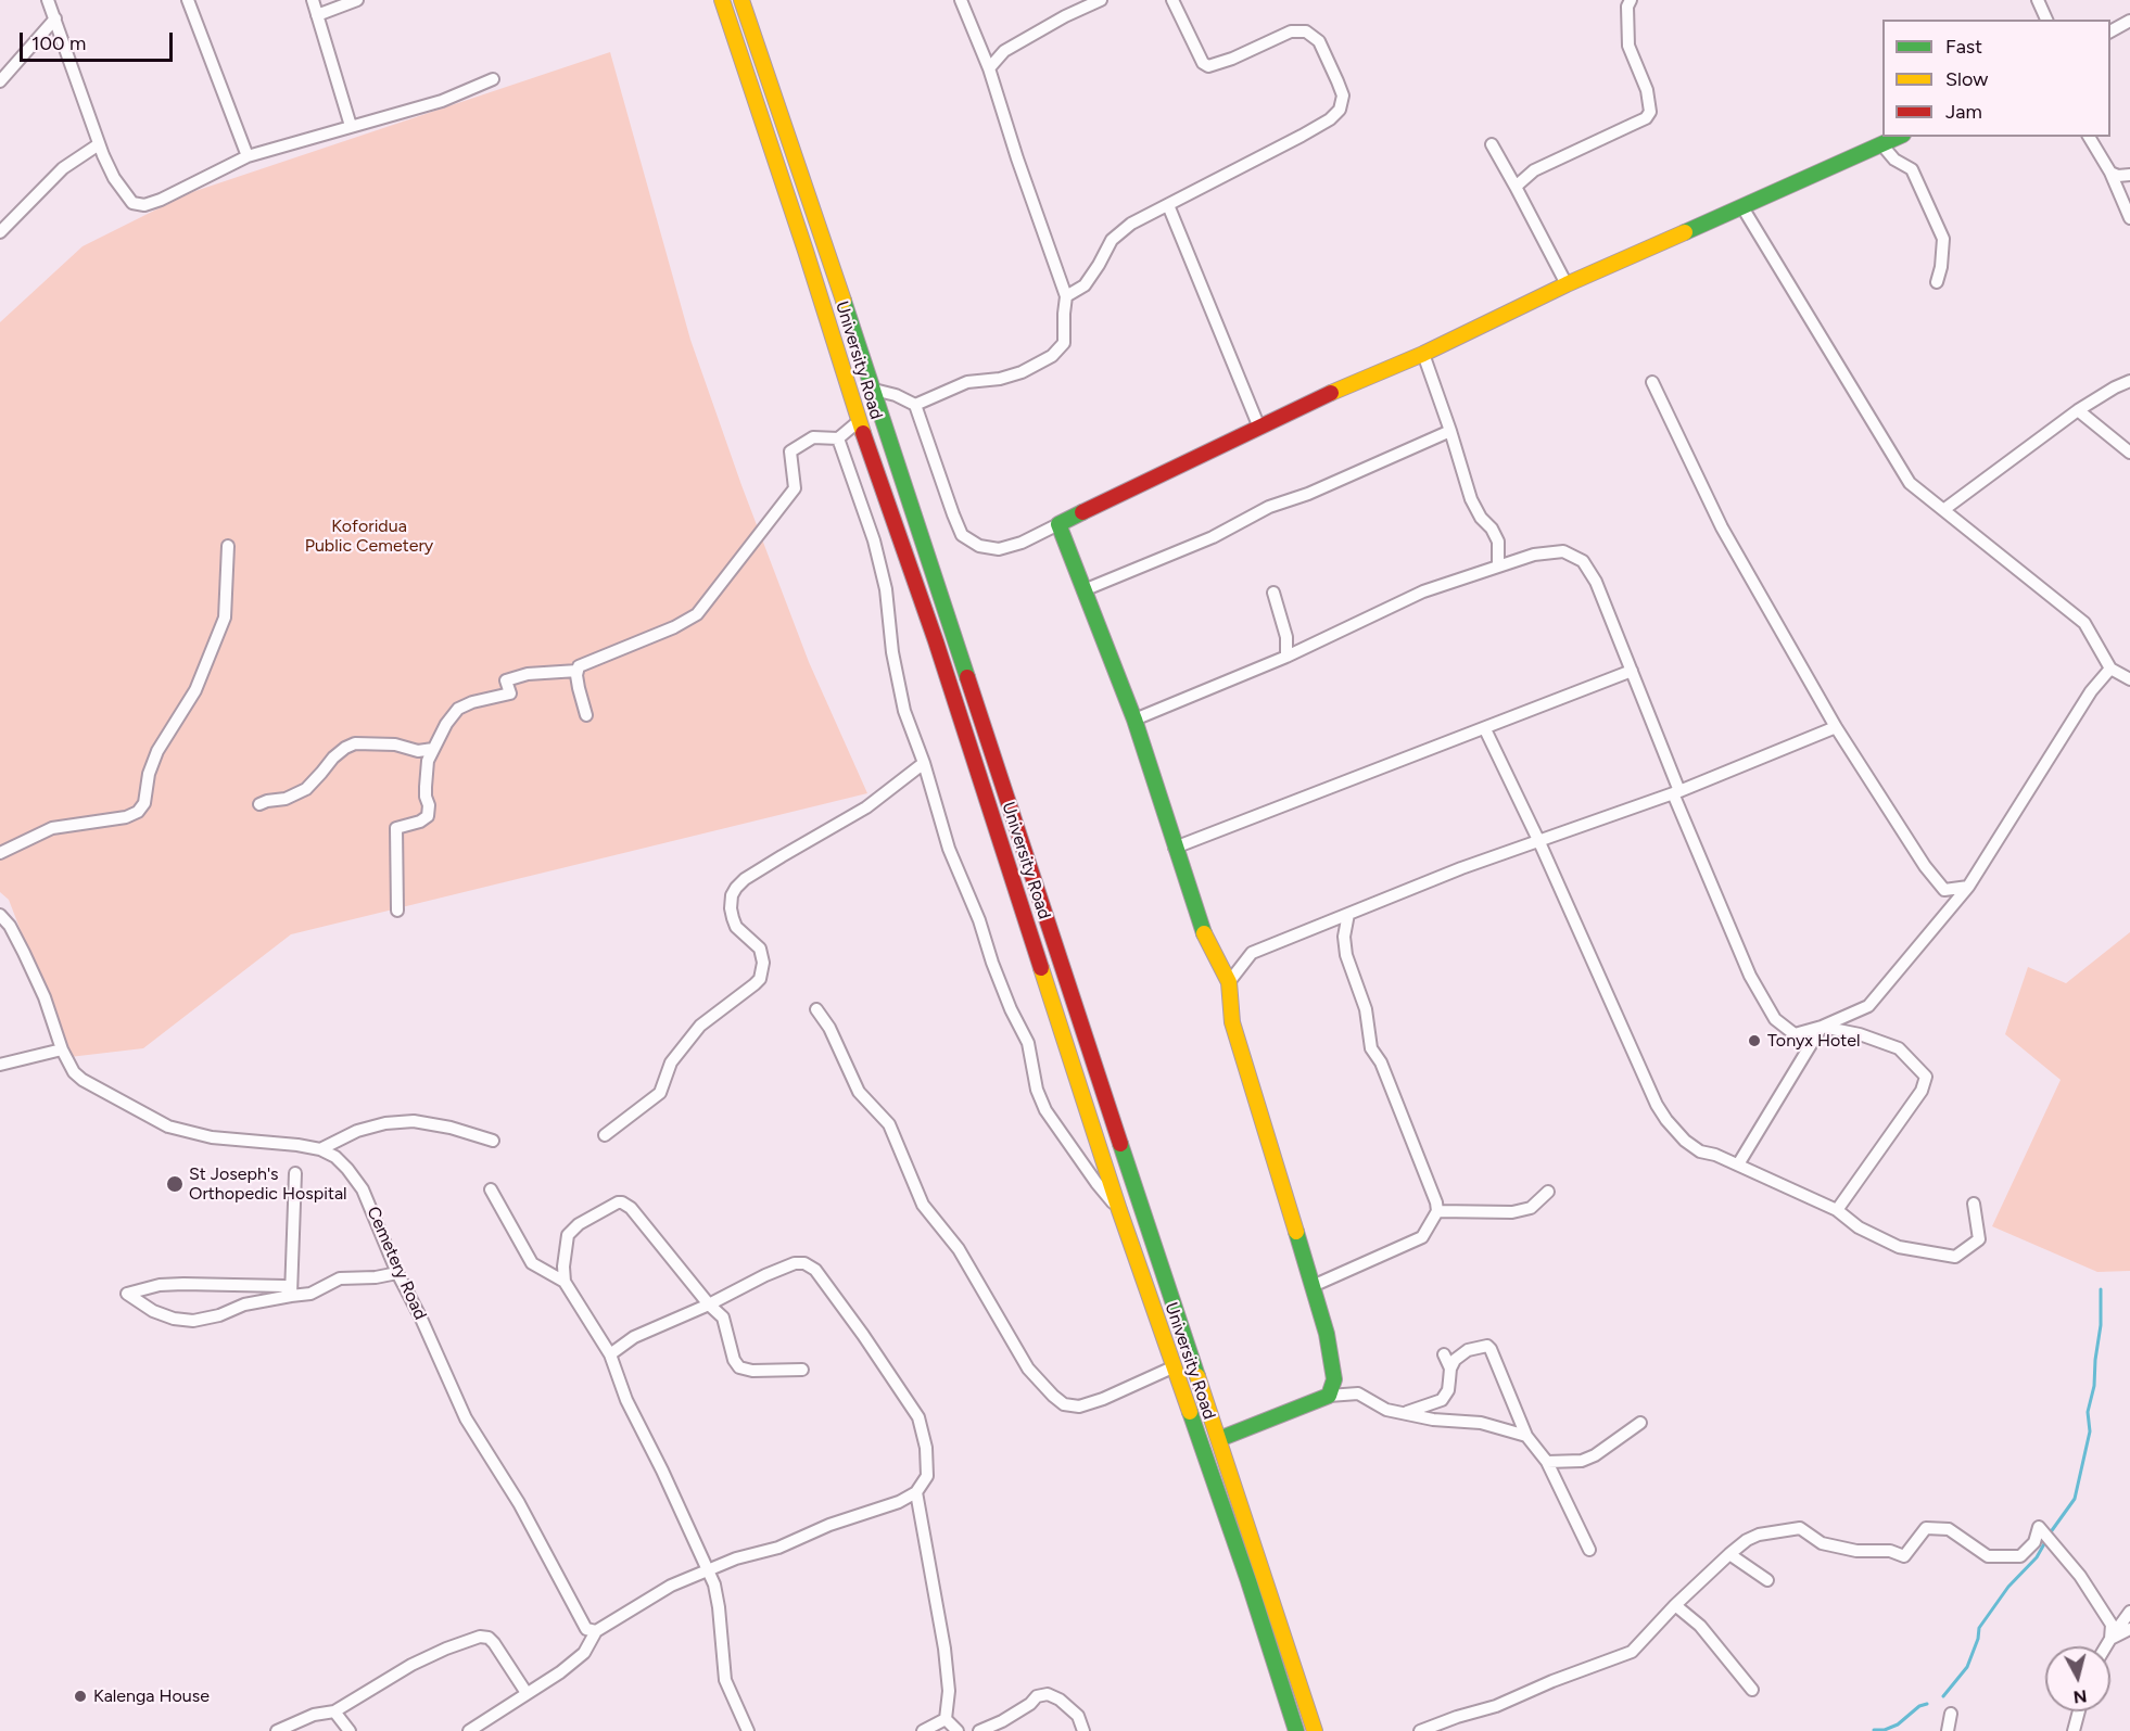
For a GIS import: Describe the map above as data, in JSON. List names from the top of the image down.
{
  "streets": {
    "main road": ["University Road"],
    "street": ["Cemetery Road"]
  },
  "parks": ["Koforidua Public Cemetery"],
  "places": ["Tonyx Hotel", "St Joseph's Orthopedic Hospital", "Kalenga House"],
  "legend": ["Fast", "Slow", "Jam"],
  "scale_bar": "100 m",
  "north": "bottom"
}
